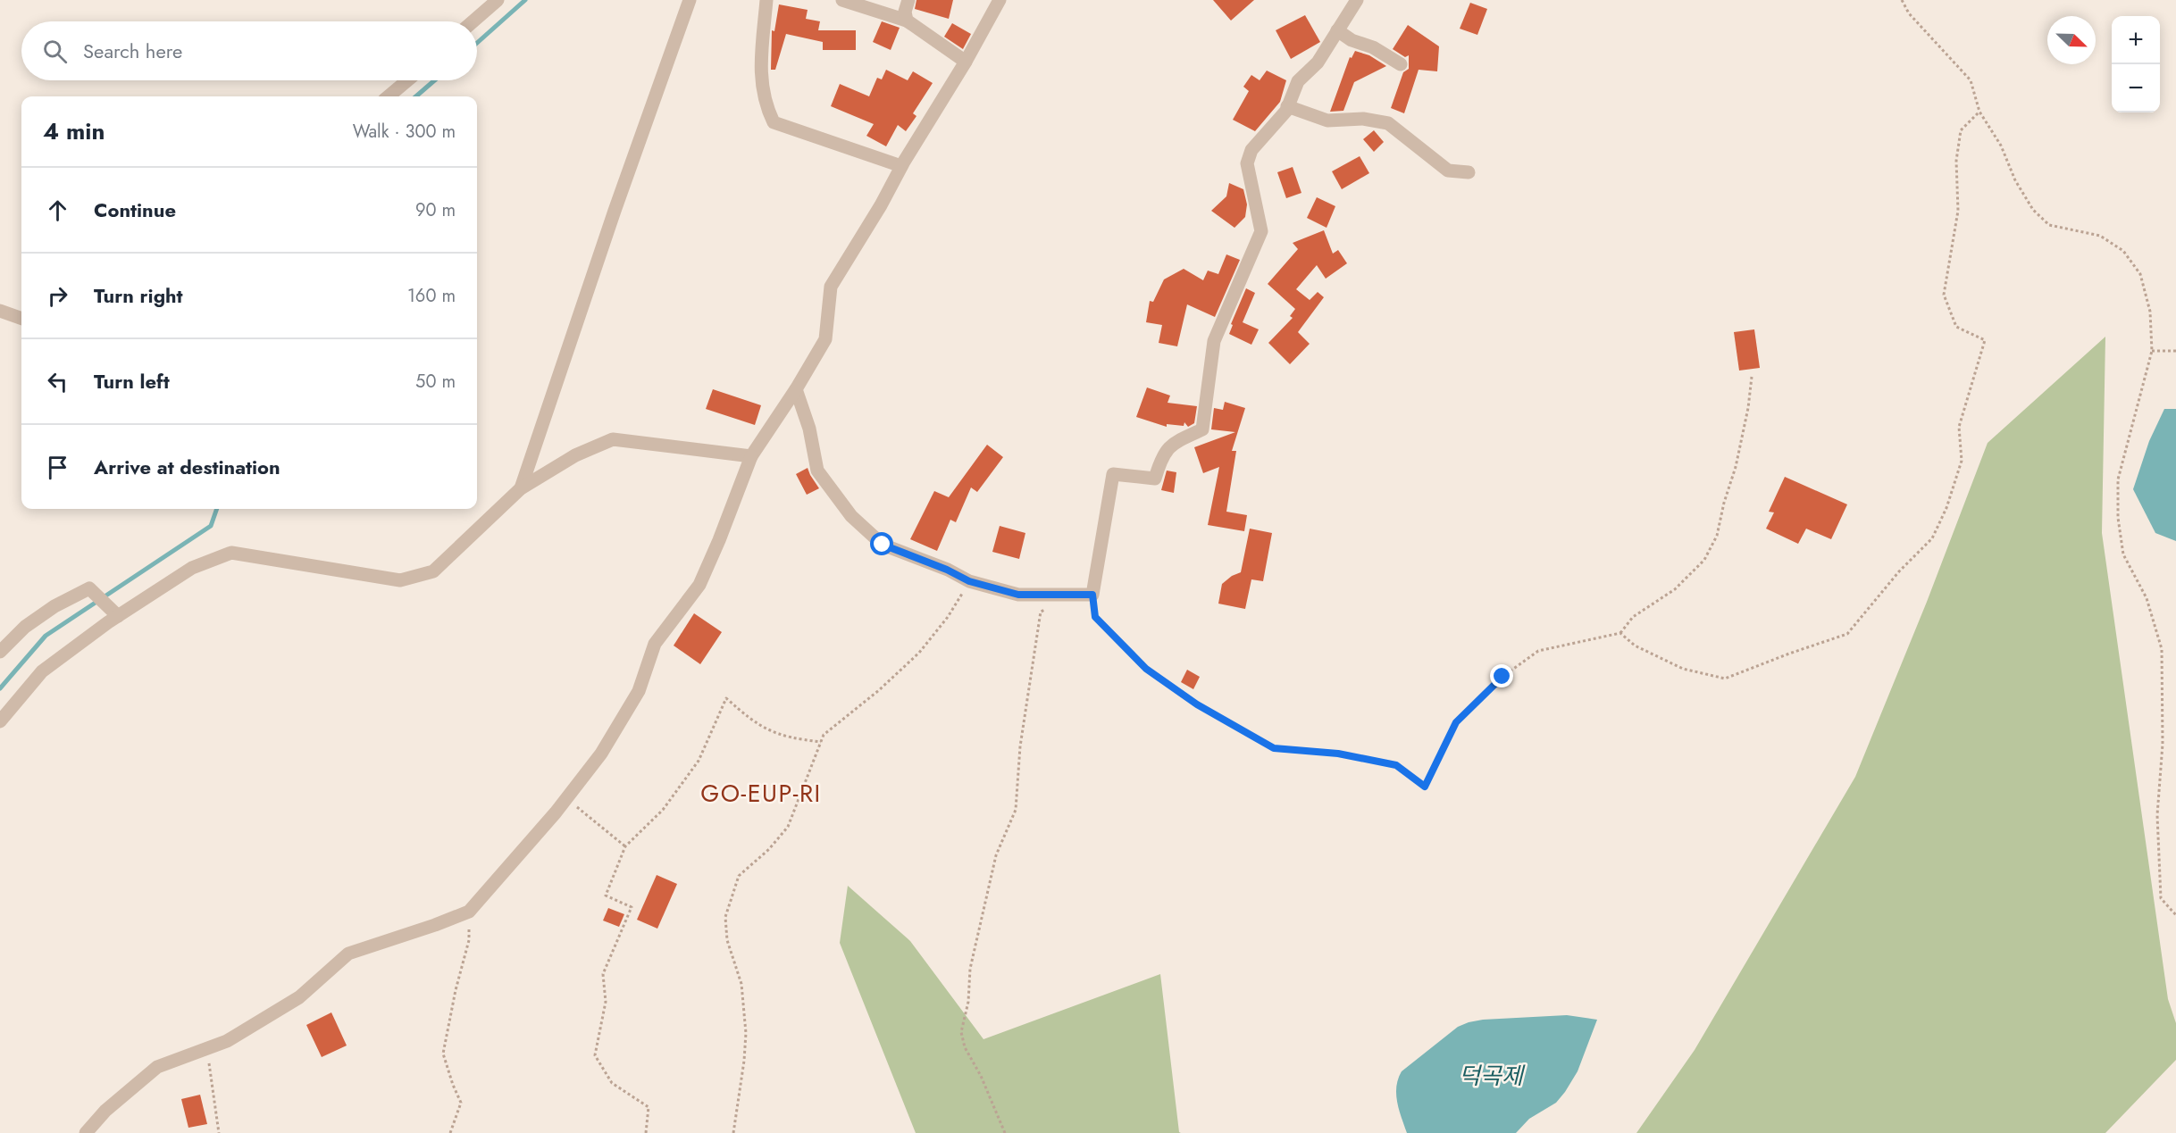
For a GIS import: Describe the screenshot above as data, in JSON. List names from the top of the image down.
{
  "districts": ["GO-EUP-RI"],
  "water": ["덕곡제"],
  "north": "bottom right",
  "page": {
    "map_buttons": ["+", "−"],
    "search": "Search here",
    "heading": ["4 min", "Walk · 300 m"],
    "list": [
      ["Continue", "90 m"],
      ["Turn right", "160 m"],
      ["Turn left", "50 m"],
      "Arrive at destination"
    ]
  }
}
